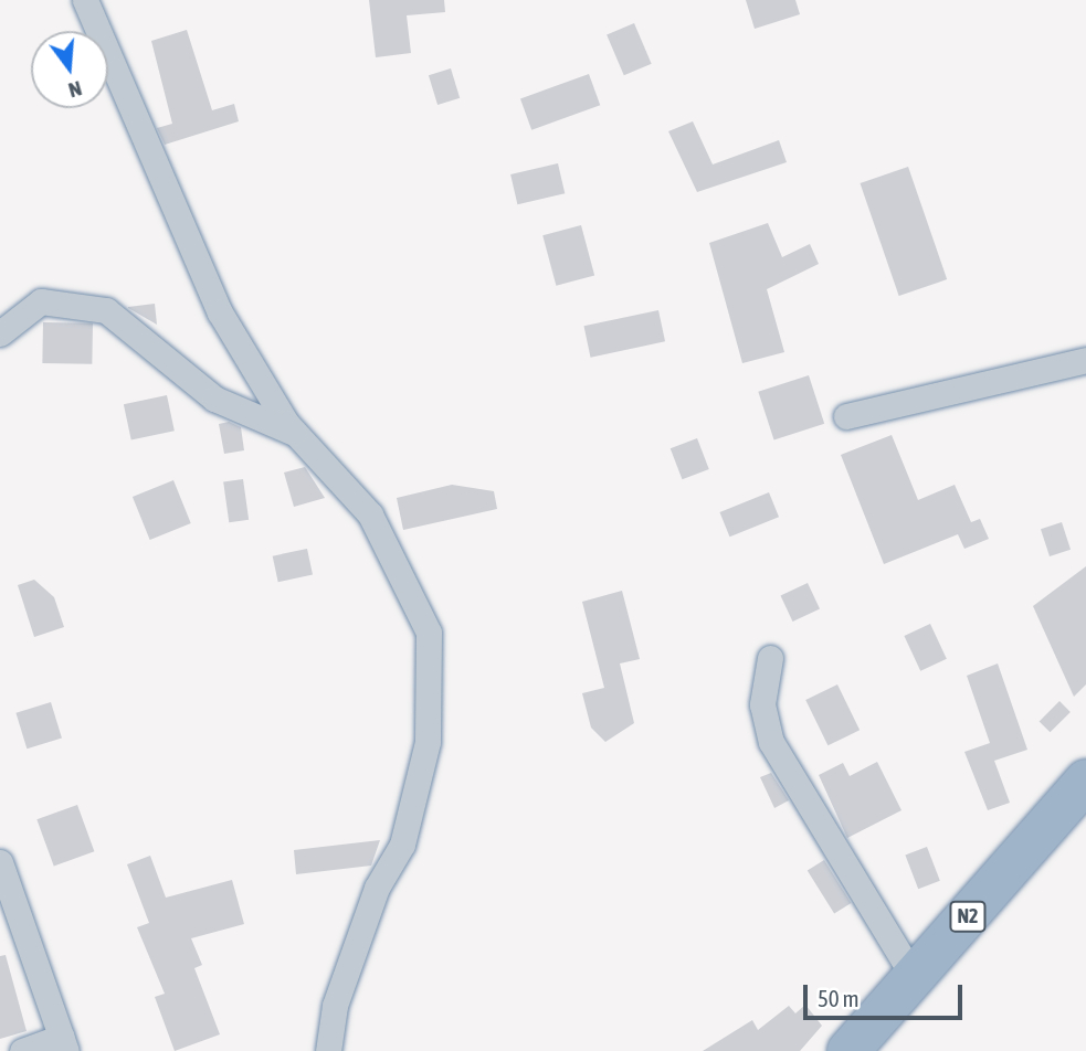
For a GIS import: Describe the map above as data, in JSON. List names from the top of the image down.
{
  "streets": {
    "highway": ["N2"]
  },
  "scale_bar": "50 m",
  "north": "bottom"
}
